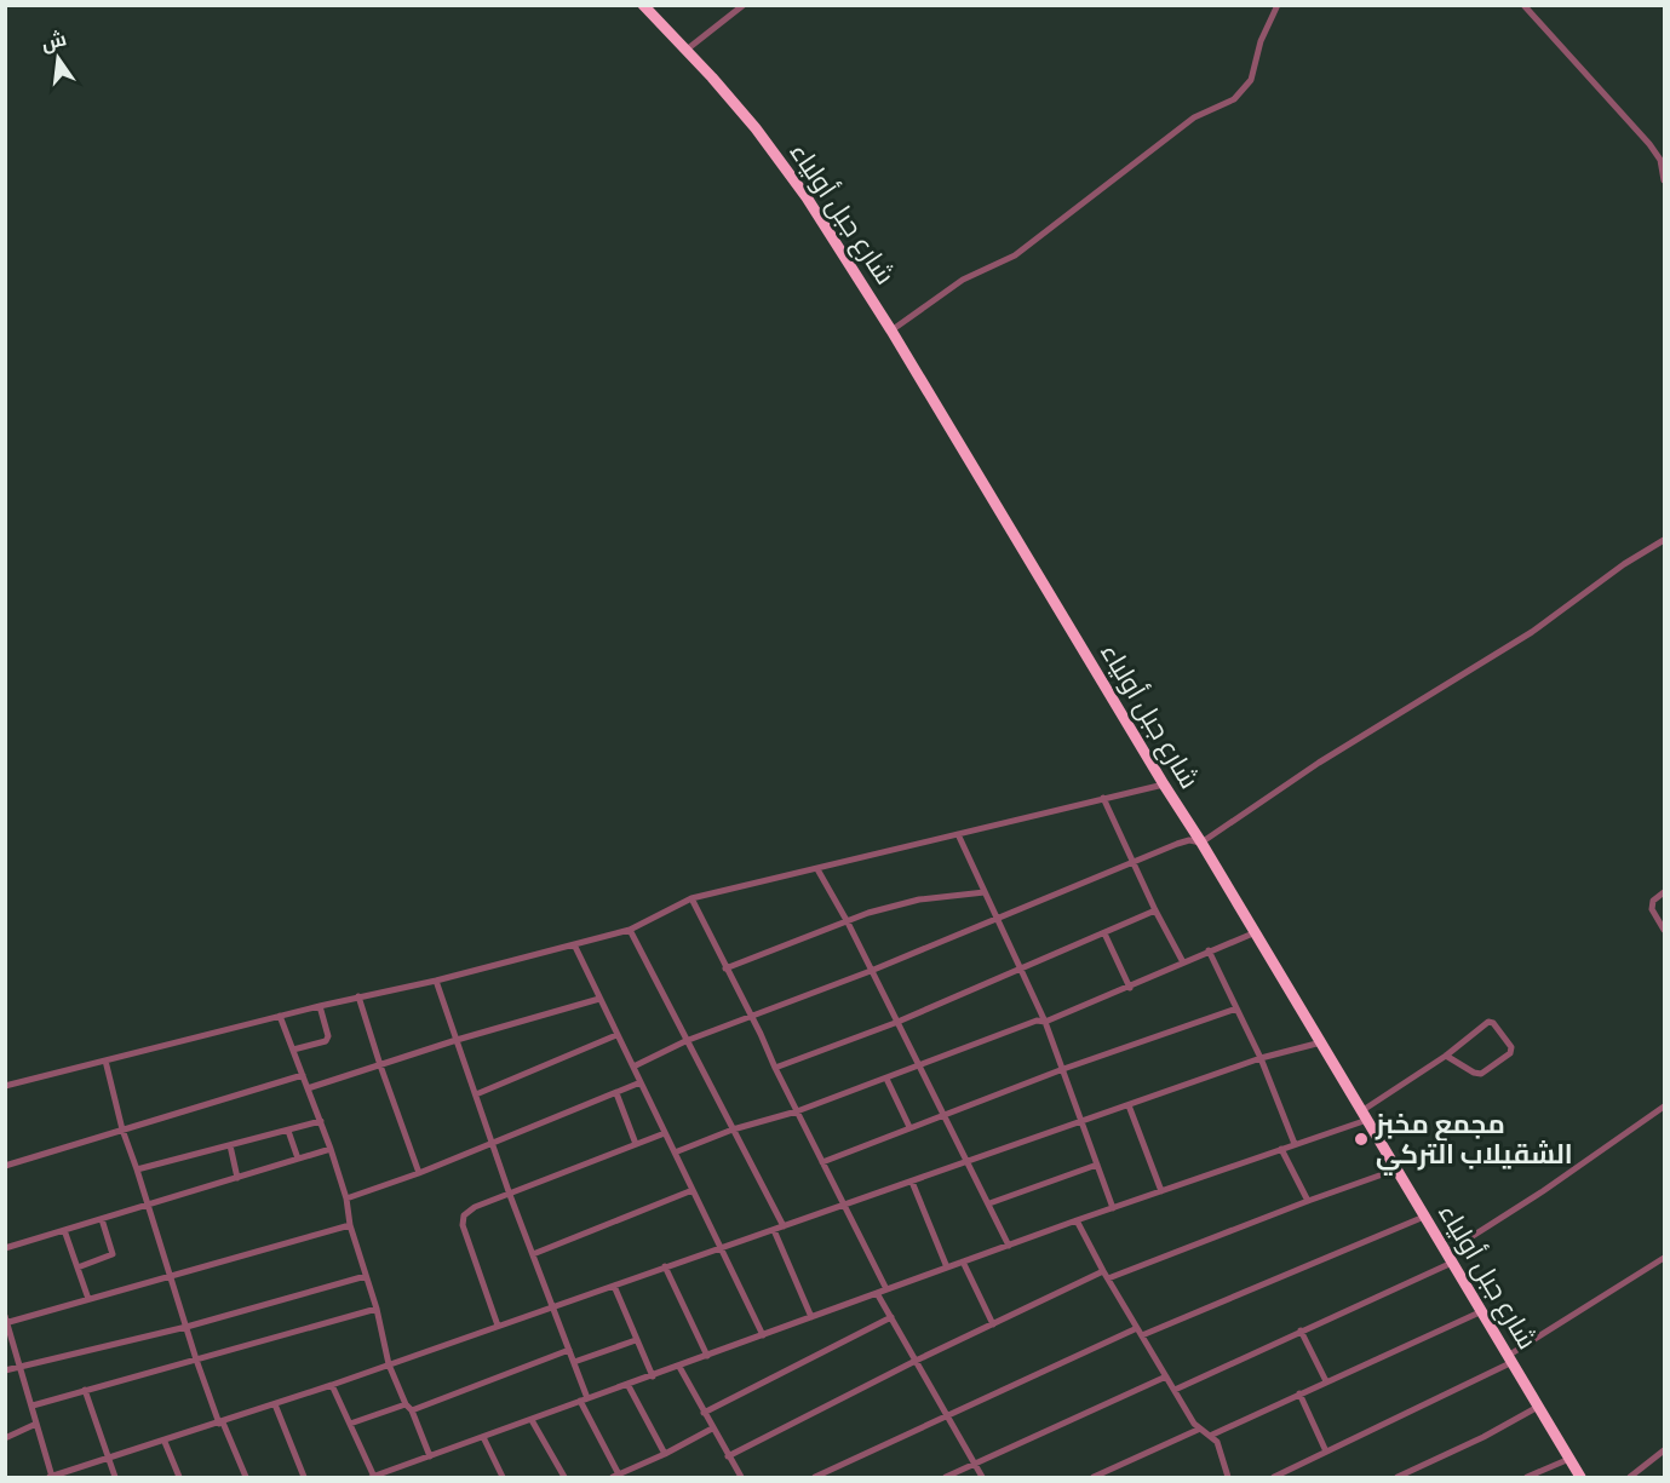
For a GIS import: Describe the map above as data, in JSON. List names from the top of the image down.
{
  "streets": {
    "highway": ["شارع جبل أولياء"]
  },
  "places": ["مجمع مخبز الشقيلاب التركي"],
  "north": "top"
}
